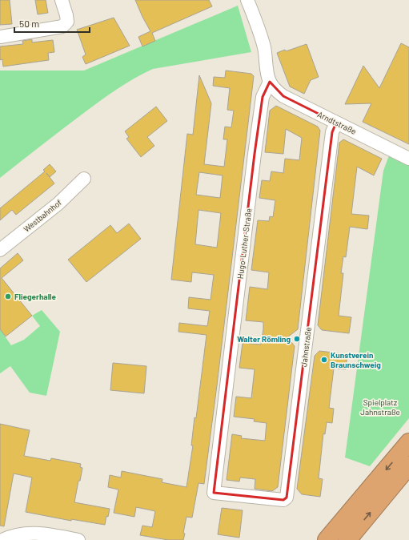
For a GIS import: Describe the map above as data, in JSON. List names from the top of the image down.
{
  "streets": {
    "street": [
      "Arndtstraße",
      "Westbahnhof",
      "Hugo-Luther-Straße",
      "Jahnstraße"
    ]
  },
  "crossings": [
    ["Arndtstraße", "Hugo-Luther-Straße"],
    ["Arndtstraße", "Jahnstraße"],
    ["Hugo-Luther-Straße", "Jahnstraße"]
  ],
  "parks": ["Spielplatz Jahnstraße"],
  "places": ["Fliegerhalle", "Walter Römling", "Kunstverein Braunschweig"],
  "scale_bar": "50 m"
}
